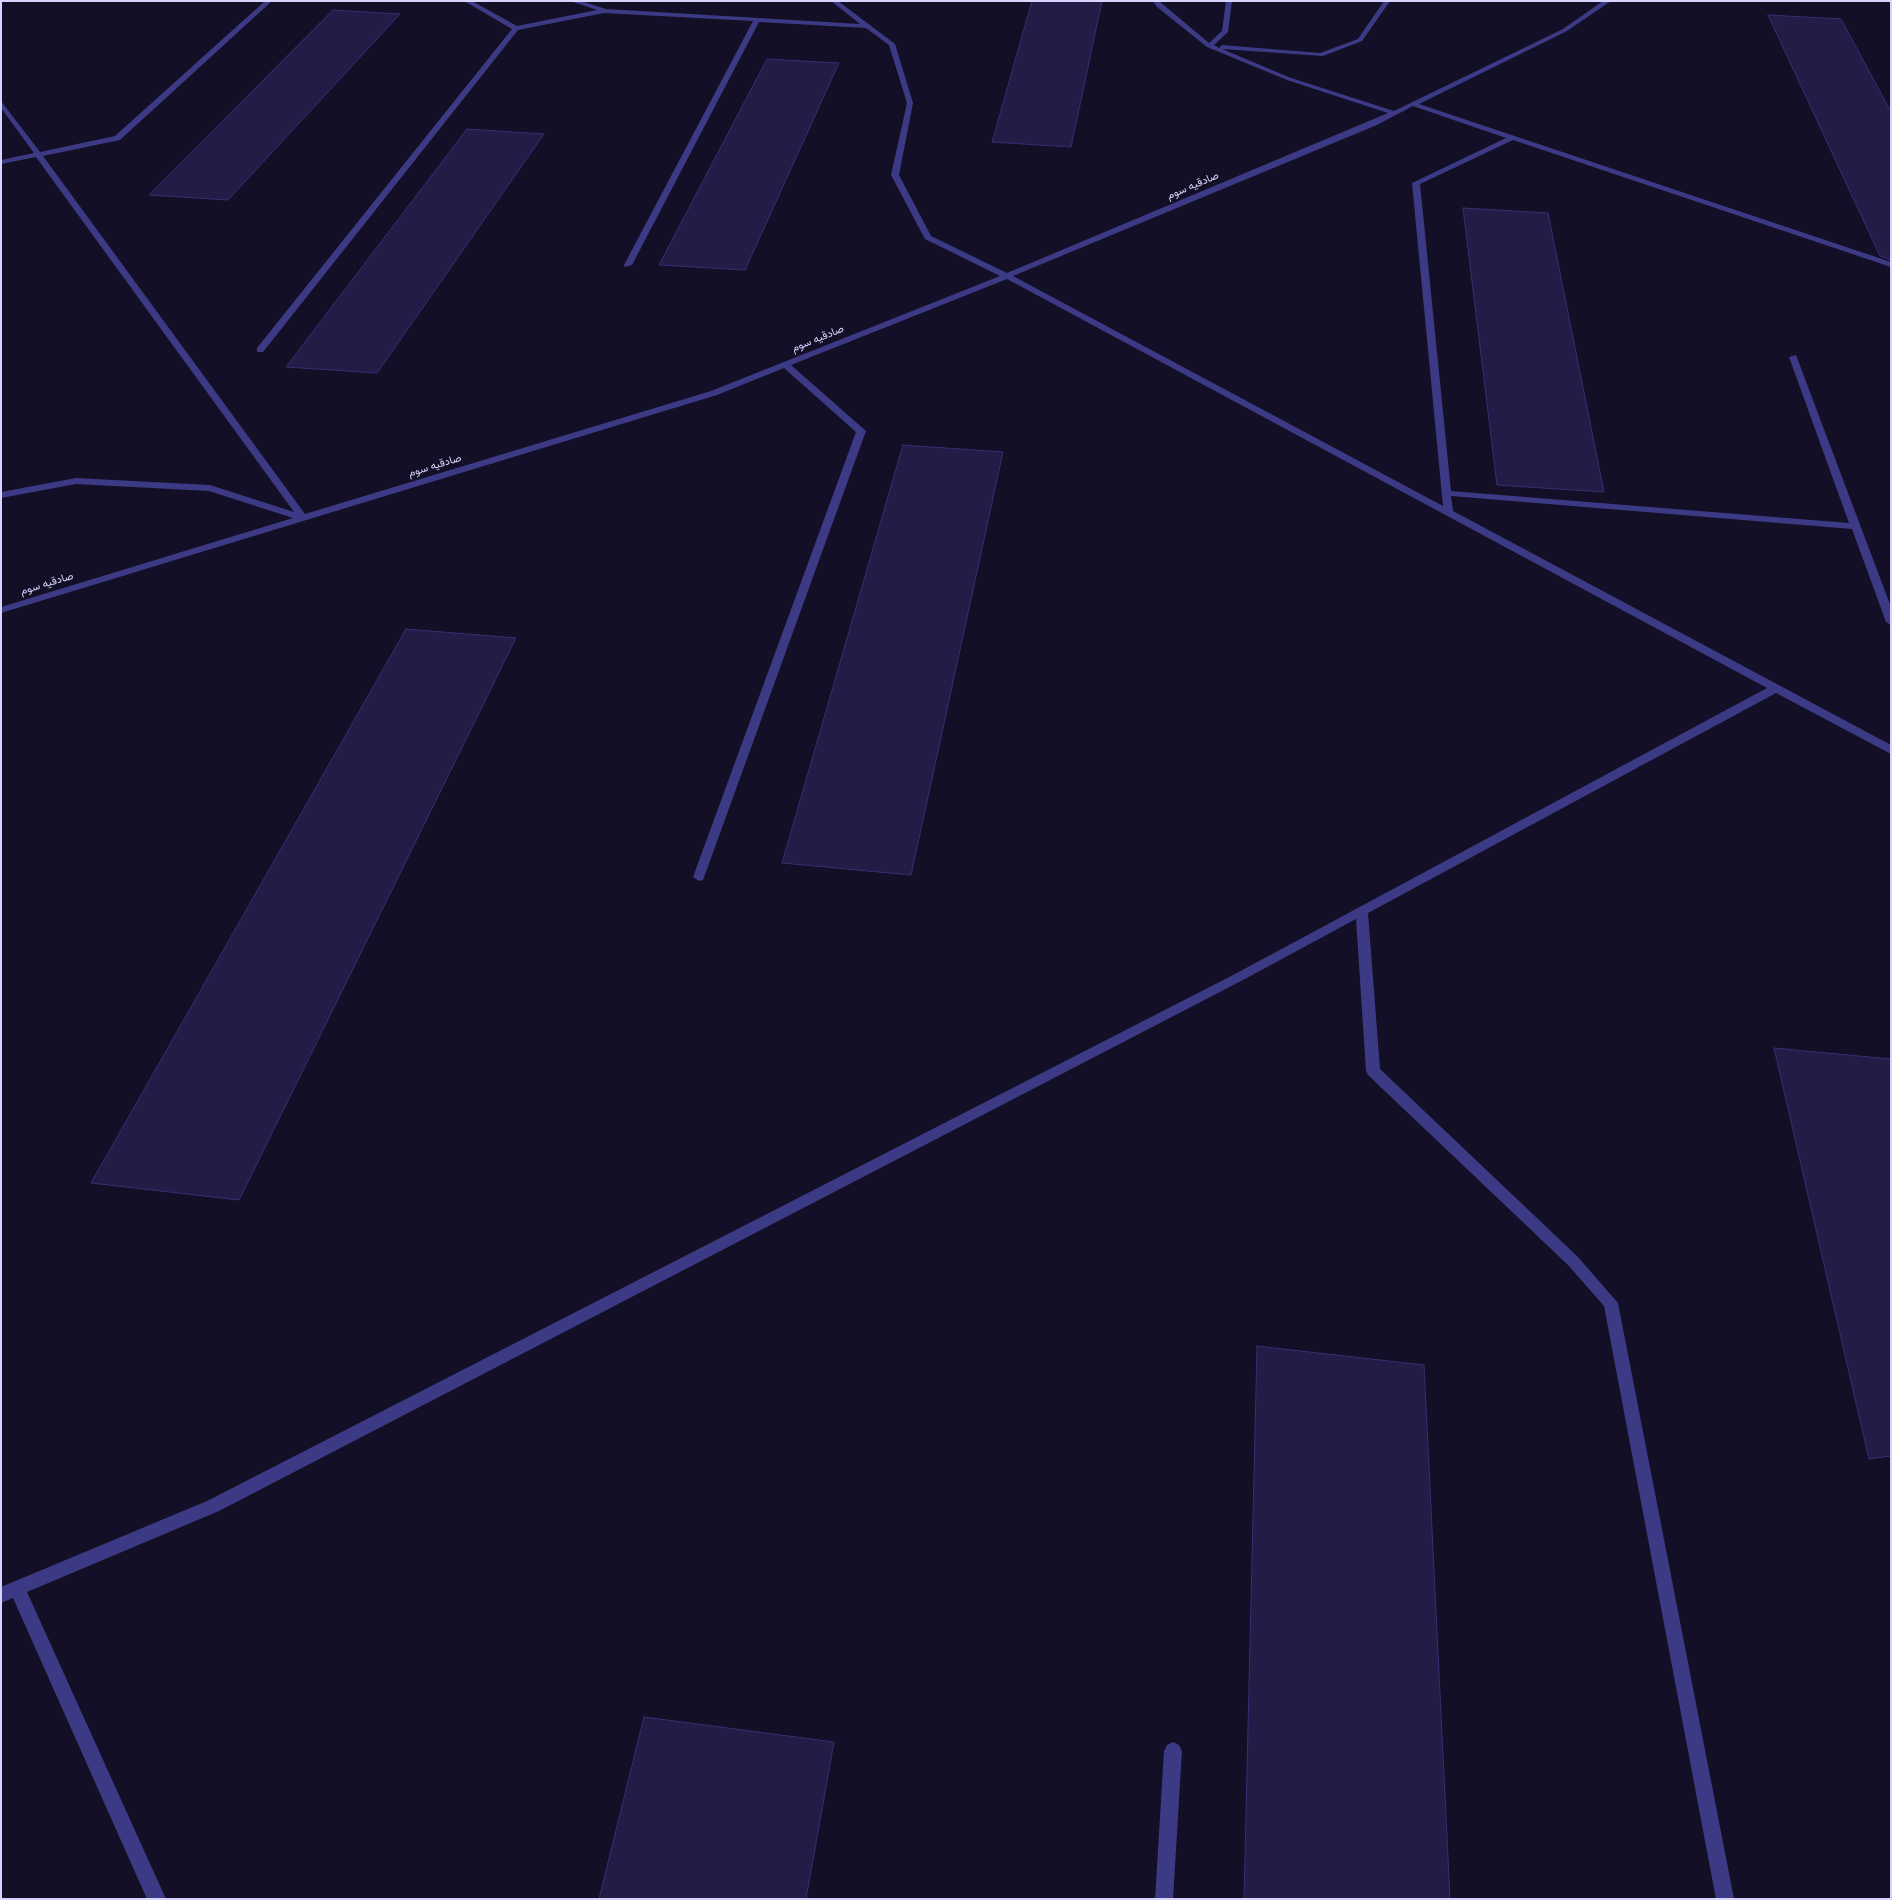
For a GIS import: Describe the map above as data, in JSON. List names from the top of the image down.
{
  "streets": {
    "street": ["صادقیه سوم"]
  }
}
